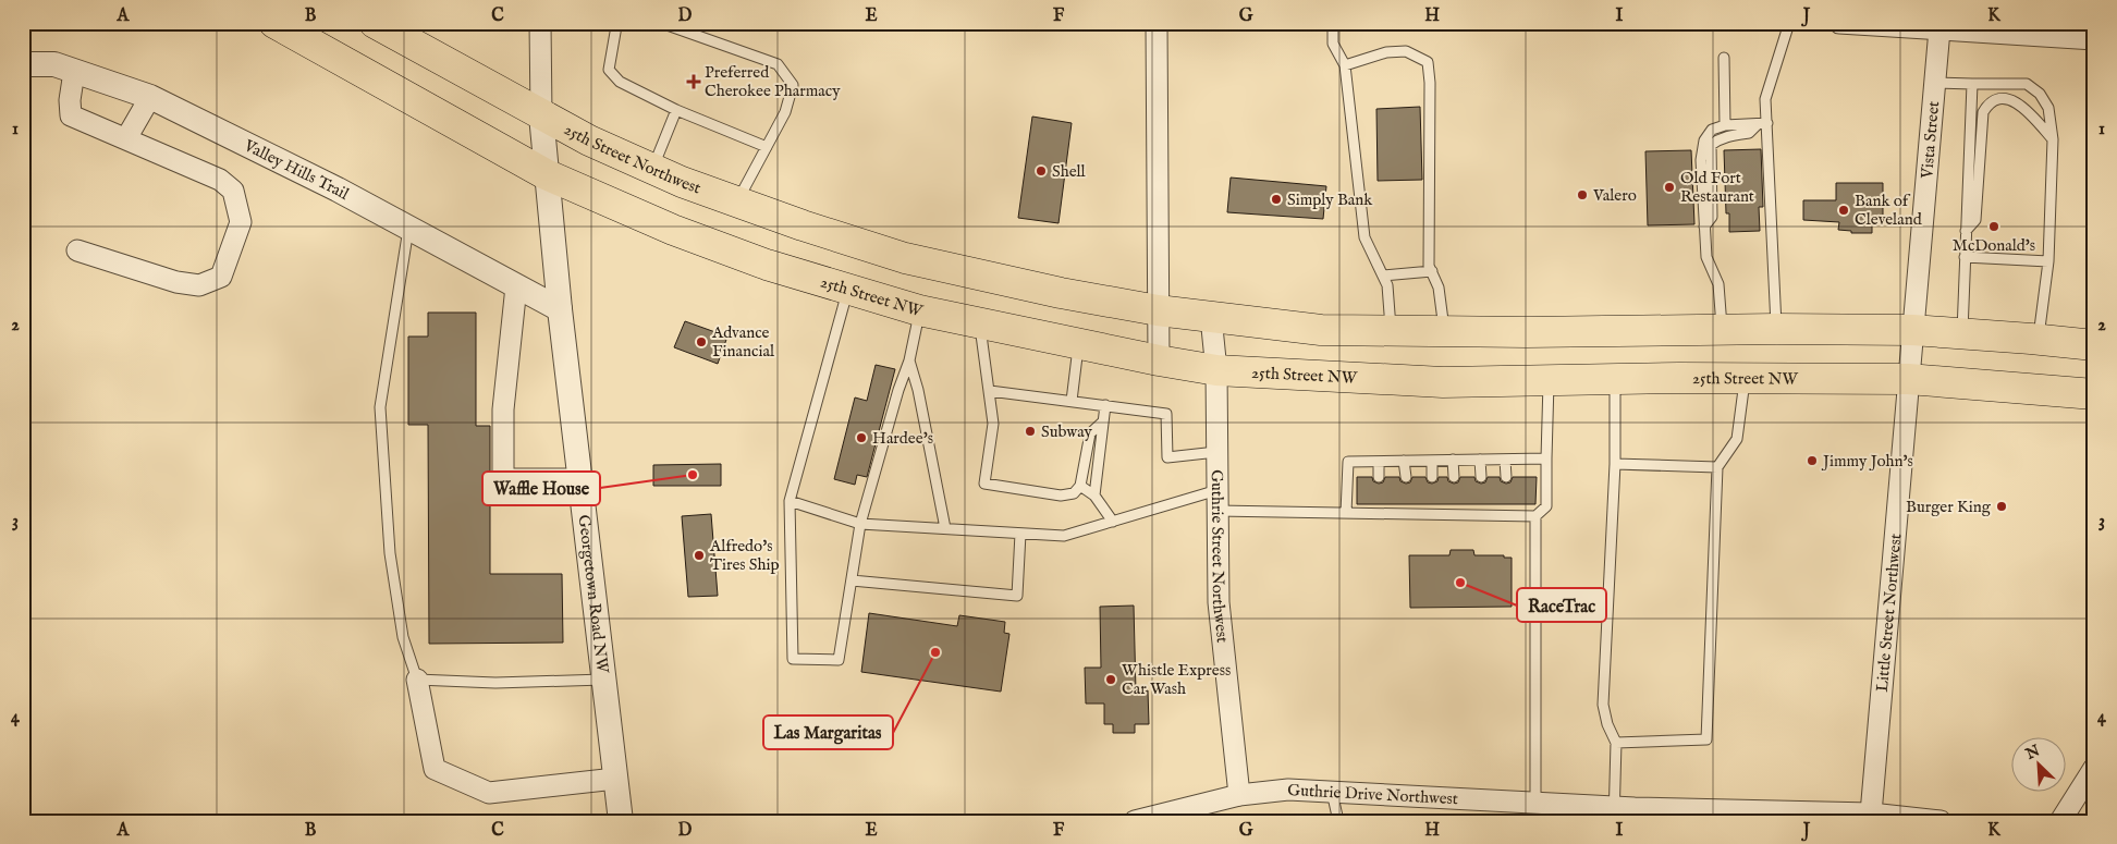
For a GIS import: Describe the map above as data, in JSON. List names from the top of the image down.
{
  "streets": {
    "highway": ["25th Street Northwest", "25th Street NW"],
    "street": [
      "Vista Street",
      "Valley Hills Trail",
      "Guthrie Street Northwest",
      "Georgetown Road NW",
      "Little Street Northwest",
      "Guthrie Drive Northwest"
    ]
  },
  "crossings": [
    ["Vista Street", "25th Street NW"],
    ["Vista Street", "Little Street Northwest"],
    ["25th Street Northwest", "Georgetown Road NW"],
    ["Valley Hills Trail", "Georgetown Road NW"],
    ["25th Street NW", "Guthrie Street Northwest"],
    ["25th Street NW", "Georgetown Road NW"],
    ["25th Street NW", "Little Street Northwest"],
    ["Guthrie Street Northwest", "Guthrie Drive Northwest"],
    ["Little Street Northwest", "Guthrie Drive Northwest"]
  ],
  "places": {
    "health": ["Preferred Cherokee Pharmacy"],
    "other": [
      "Shell",
      "Old Fort Restaurant",
      "Valero",
      "Simply Bank",
      "Bank of Cleveland",
      "McDonald's",
      "Advance Financial",
      "Subway",
      "Hardee's",
      "Jimmy John's",
      "Waffle House",
      "Burger King",
      "Alfredo's Tires Ship",
      "RaceTrac",
      "Las Margaritas",
      "Whistle Express Car Wash"
    ]
  },
  "north": "top left",
  "grid": {
    "columns": [
      "A",
      "B",
      "C",
      "D",
      "E",
      "F",
      "G",
      "H",
      "I",
      "J",
      "K"
    ],
    "rows": [
      "1",
      "2",
      "3",
      "4"
    ]
  }
}
